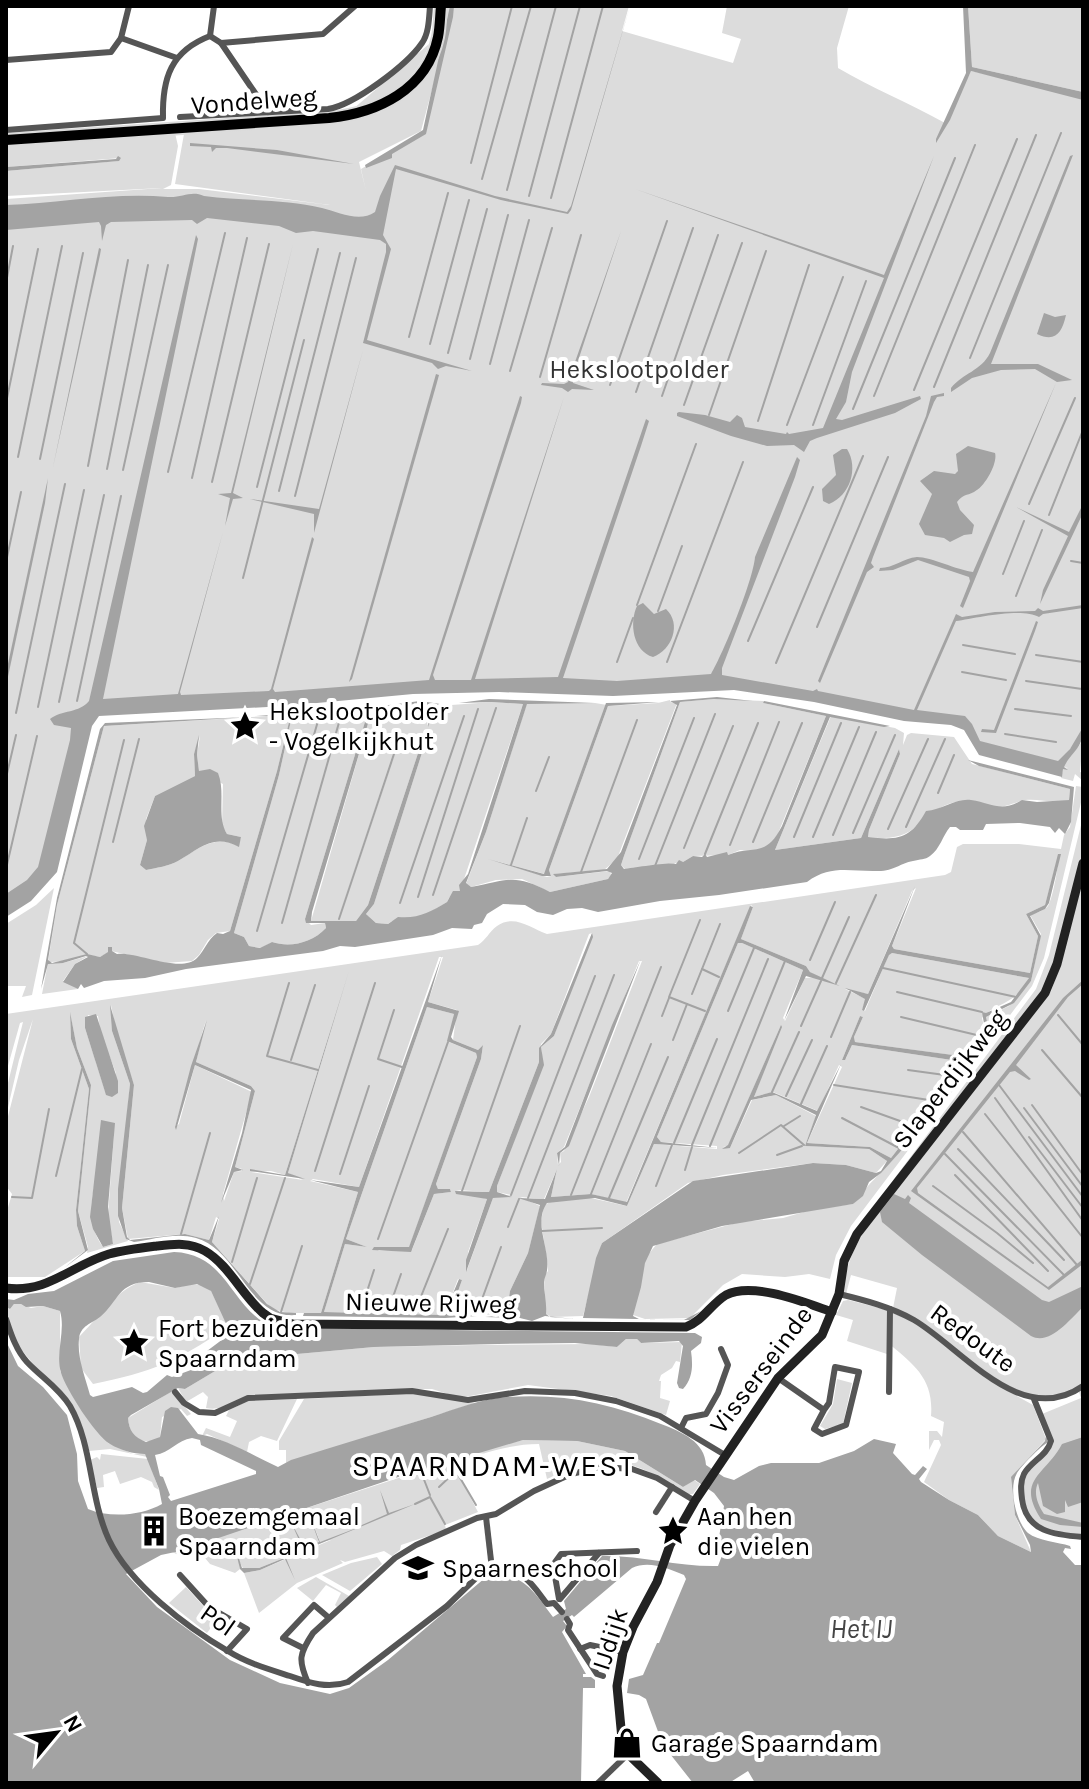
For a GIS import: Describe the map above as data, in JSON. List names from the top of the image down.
{
  "streets": {
    "main road": ["Vondelweg"],
    "street": [
      "Slaperdijkweg",
      "Nieuwe Rijweg",
      "Redoute",
      "Visserseinde",
      "Pol",
      "IJdijk"
    ]
  },
  "crossings": [
    ["Slaperdijkweg", "Nieuwe Rijweg"],
    ["Slaperdijkweg", "Redoute"],
    ["Slaperdijkweg", "Visserseinde"],
    ["Nieuwe Rijweg", "Visserseinde"],
    ["Visserseinde", "IJdijk"]
  ],
  "districts": ["SPAARNDAM-WEST"],
  "water": ["Het IJ"],
  "parks": ["Hekslootpolder"],
  "places": {
    "place": ["Hekslootpolder - Vogelkijkhut", "Fort bezuiden Spaarndam", "Aan hen die vielen"],
    "building": ["Boezemgemaal Spaarndam"],
    "school or university": ["Spaarneschool"],
    "shop": ["Garage Spaarndam"]
  },
  "north": "top right"
}
